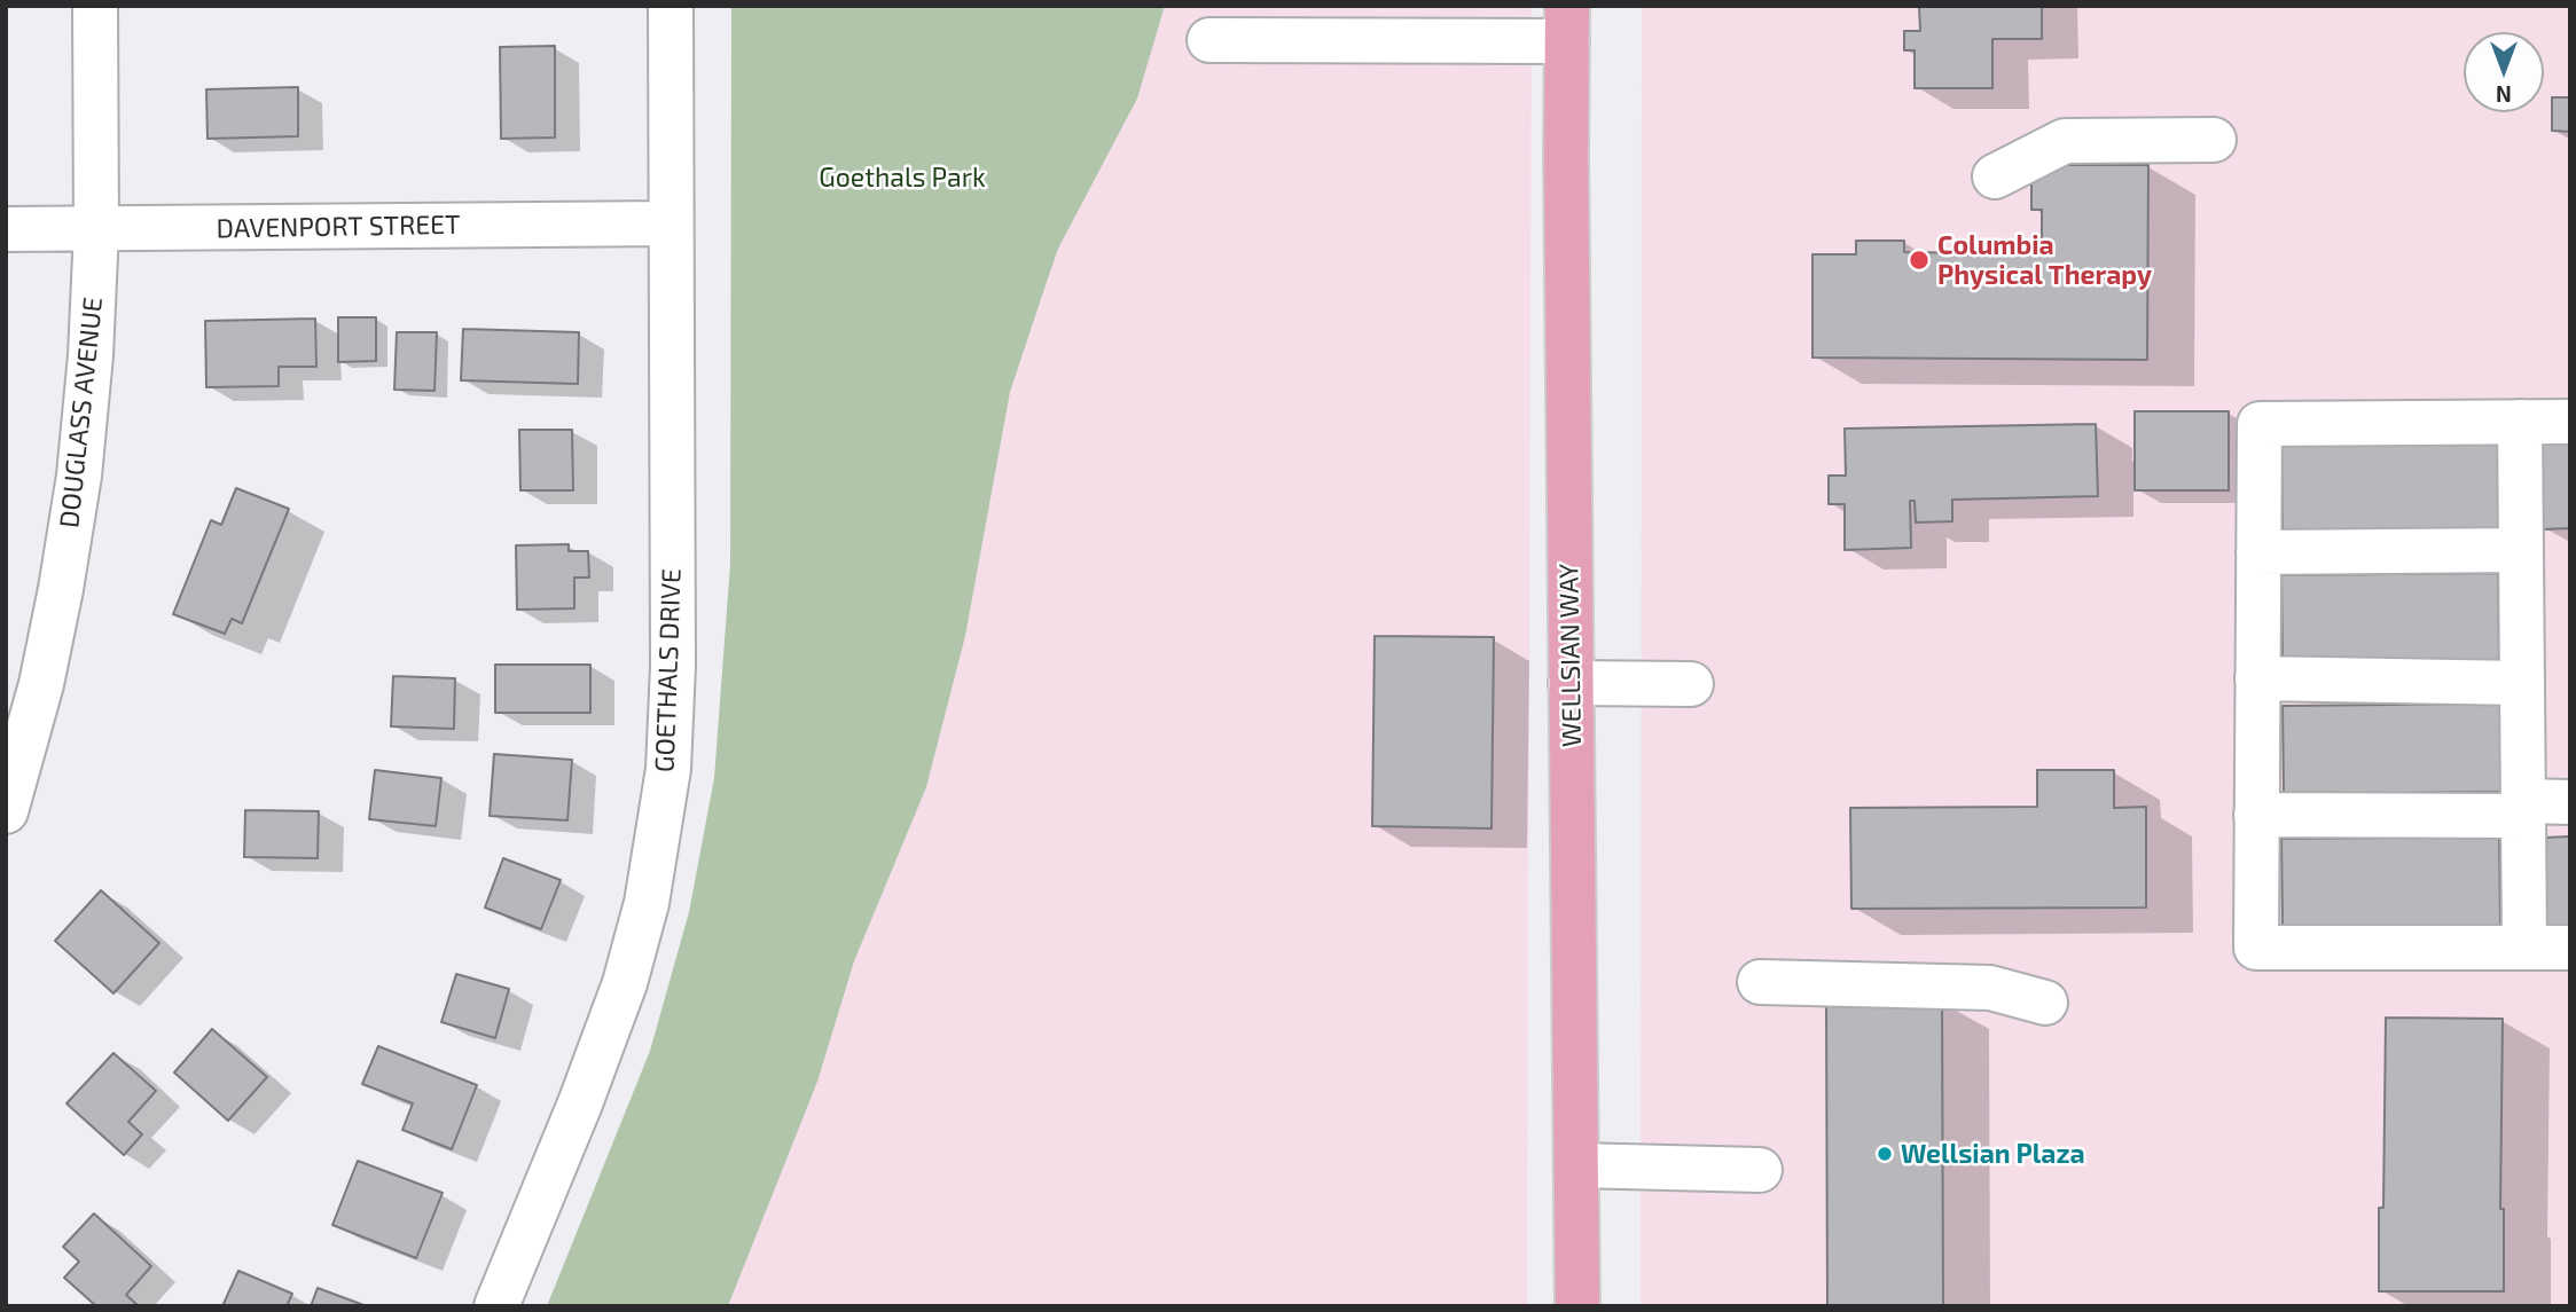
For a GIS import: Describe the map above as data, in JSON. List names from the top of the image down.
{
  "streets": {
    "main road": ["WELLSIAN WAY"],
    "street": ["DAVENPORT STREET", "DOUGLASS AVENUE", "GOETHALS DRIVE"]
  },
  "crossings": [
    ["DAVENPORT STREET", "DOUGLASS AVENUE"],
    ["DAVENPORT STREET", "GOETHALS DRIVE"]
  ],
  "parks": ["Goethals Park"],
  "places": ["Columbia Physical Therapy", "Wellsian Plaza"],
  "north": "bottom"
}
